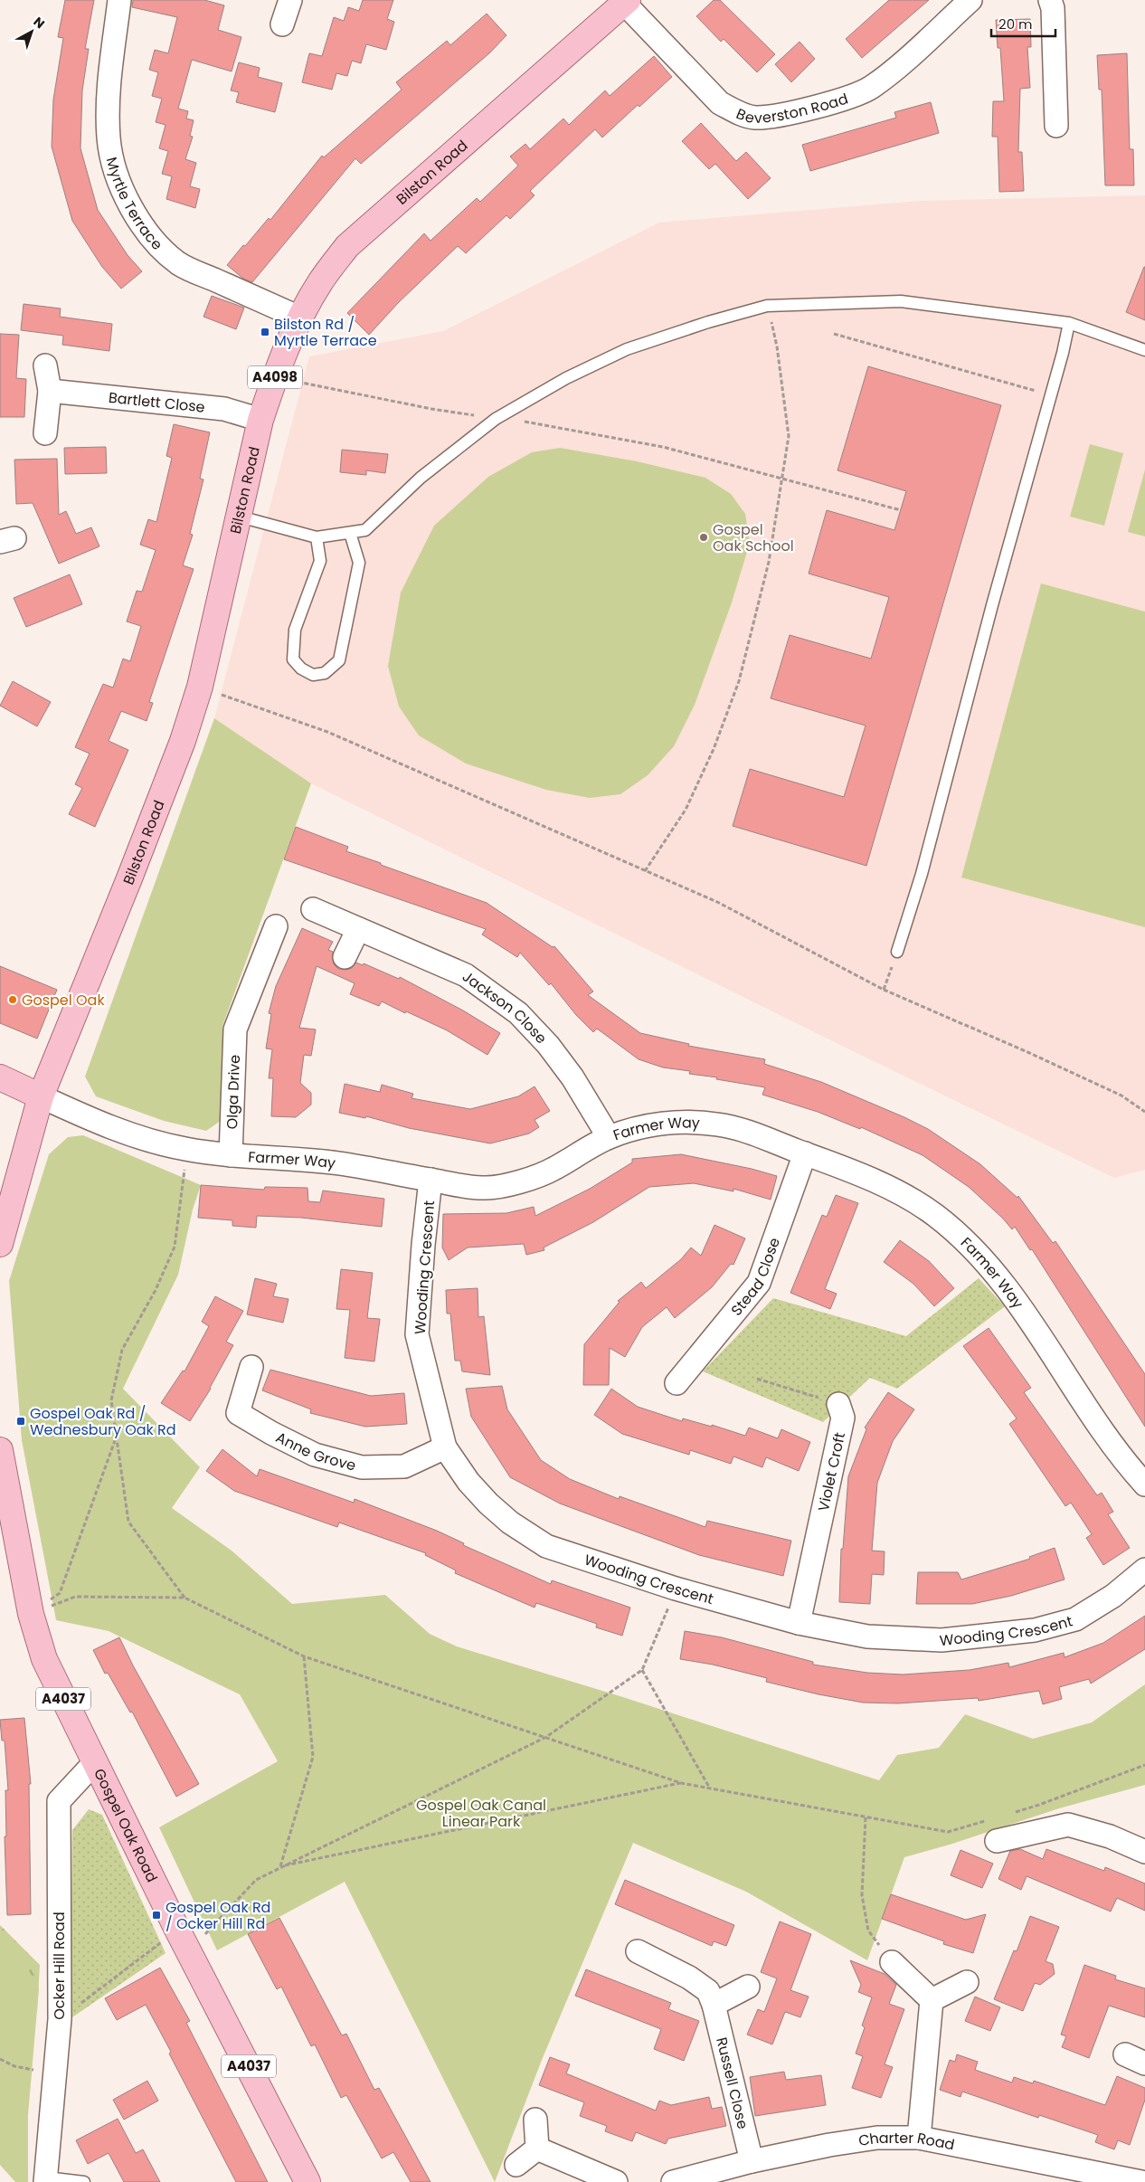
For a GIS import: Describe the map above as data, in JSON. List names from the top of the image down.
{
  "streets": {
    "main road": [
      "Bilston Road",
      "A4098",
      "A4037",
      "Gospel Oak Road"
    ],
    "street": [
      "Beverston Road",
      "Myrtle Terrace",
      "Bartlett Close",
      "Jackson Close",
      "Olga Drive",
      "Farmer Way",
      "Wooding Crescent",
      "Stead Close",
      "Anne Grove",
      "Violet Croft",
      "Ocker Hill Road",
      "Russell Close",
      "Charter Road"
    ]
  },
  "crossings": [
    ["Beverston Road", "Bilston Road"],
    ["Bilston Road", "Myrtle Terrace"],
    ["Bilston Road", "Bartlett Close"],
    ["Bilston Road", "Farmer Way"],
    ["Jackson Close", "Farmer Way"],
    ["Olga Drive", "Farmer Way"],
    ["Farmer Way", "Wooding Crescent"],
    ["Farmer Way", "Stead Close"],
    ["Wooding Crescent", "Anne Grove"],
    ["Wooding Crescent", "Violet Croft"],
    ["Gospel Oak Road", "Ocker Hill Road"],
    ["Russell Close", "Charter Road"]
  ],
  "parks": ["Gospel Oak Canal Linear Park"],
  "places": {
    "transit": ["Bilston Rd / Myrtle Terrace", "Gospel Oak Rd / Wednesbury Oak Rd", "Gospel Oak Rd / Ocker Hill Rd"],
    "other": ["Gospel Oak School", "Gospel Oak"]
  },
  "scale_bar": "20 m",
  "north": "top right"
}
